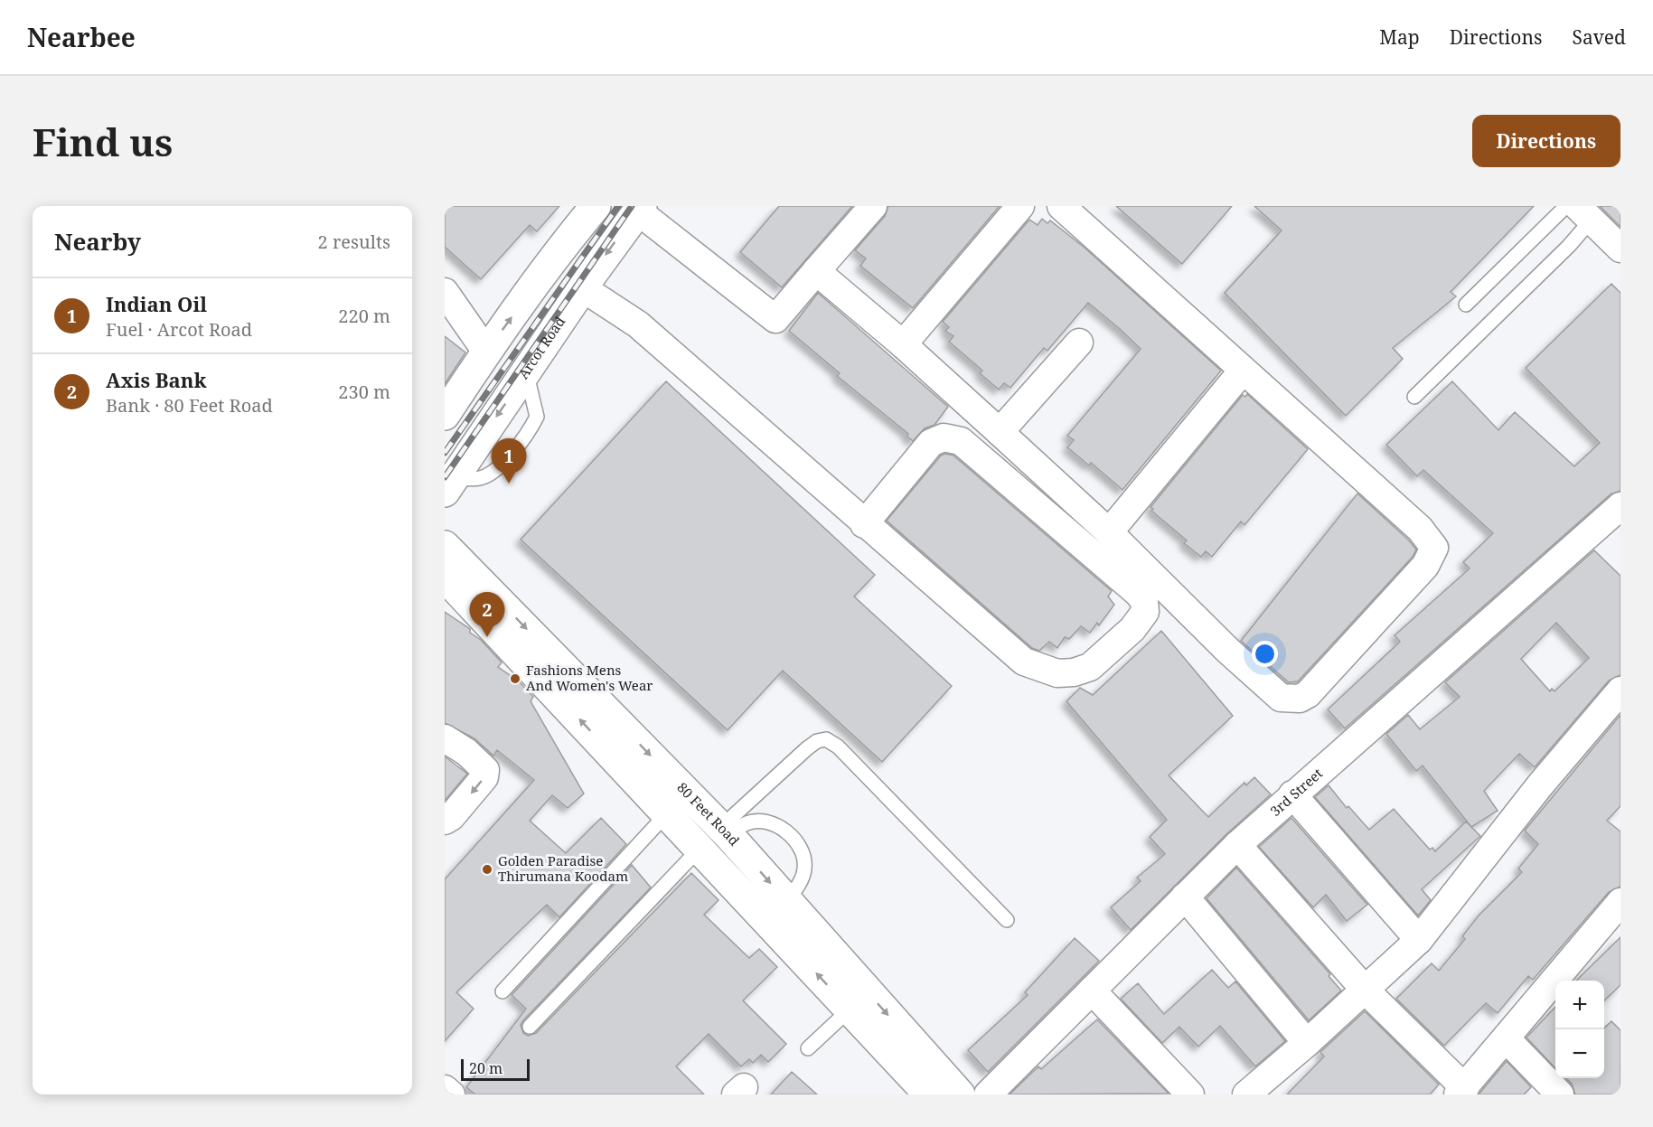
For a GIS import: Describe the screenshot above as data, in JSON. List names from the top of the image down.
{
  "streets": {
    "street": ["Arcot Road", "3rd Street", "80 Feet Road"]
  },
  "places": ["Fashions Mens And Women's Wear", "Golden Paradise Thirumana Koodam"],
  "scale_bar": "20 m",
  "page": {
    "header": "Nearbee",
    "nav": ["Map", "Directions", "Saved"],
    "buttons": "Directions",
    "title": "Find us",
    "heading": ["Nearby", "2 results"],
    "list": [
      {
        "mark": "1",
        "name": "Indian Oil",
        "note": "Fuel · Arcot Road",
        "value": "220 m"
      },
      {
        "mark": "2",
        "name": "Axis Bank",
        "note": "Bank · 80 Feet Road",
        "value": "230 m"
      }
    ],
    "pins": ["1", "2"],
    "map_buttons": ["+", "−"],
    "scale": "20 m"
  }
}
